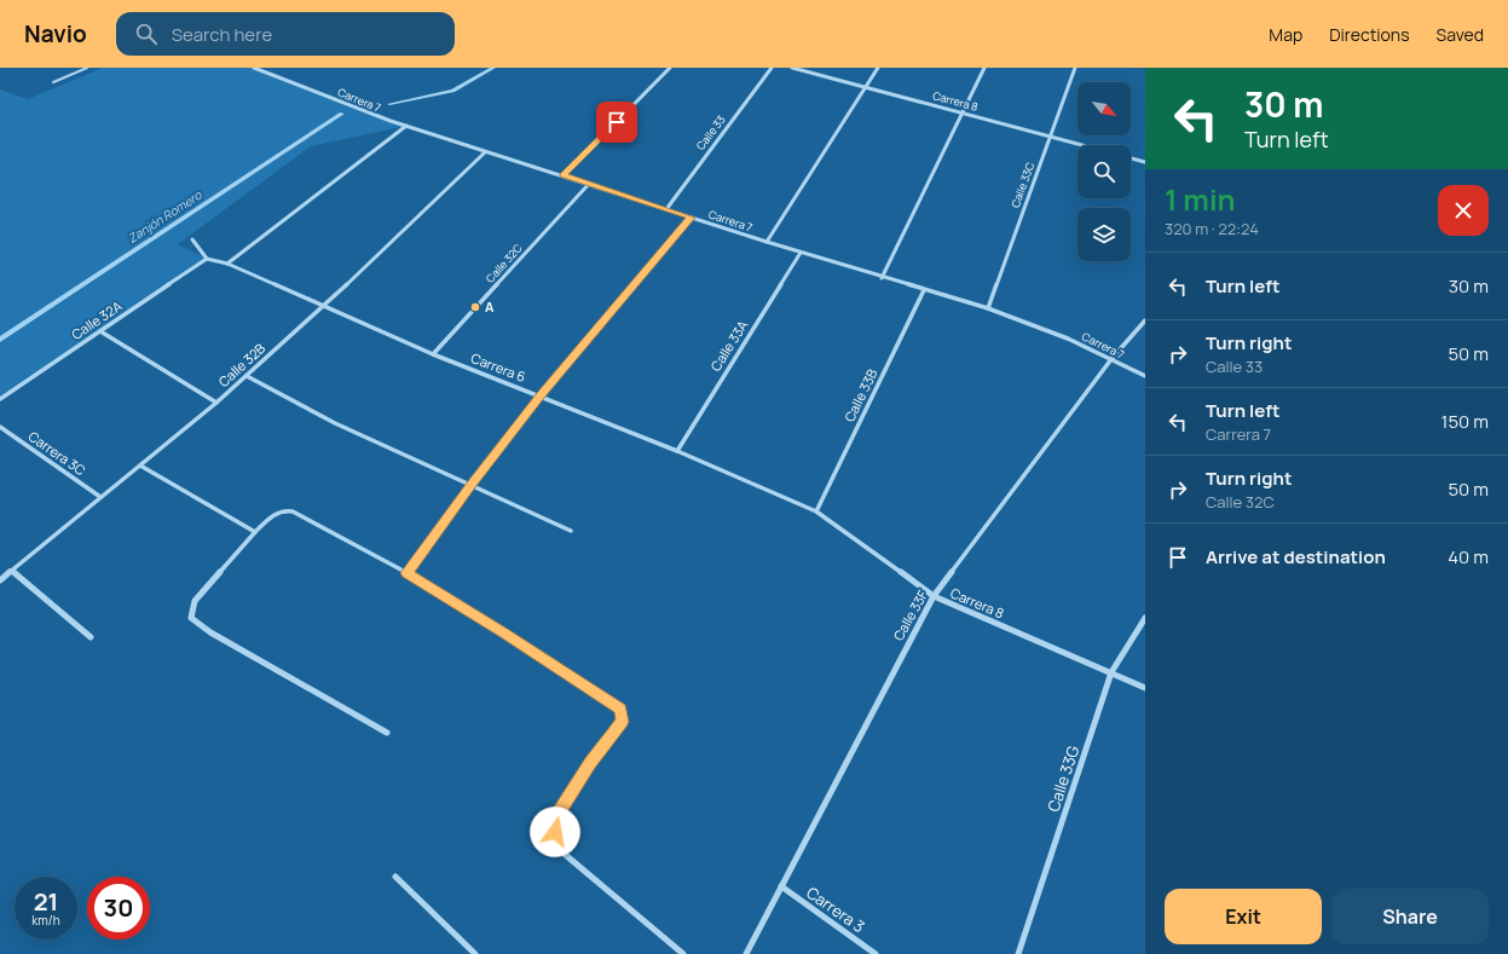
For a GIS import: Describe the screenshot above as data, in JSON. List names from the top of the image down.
{
  "streets": {
    "street": [
      "Carrera 7",
      "Carrera 8",
      "Calle 33",
      "Calle 33C",
      "Calle 32C",
      "Calle 32A",
      "Calle 33A",
      "Calle 32B",
      "Carrera 6",
      "Calle 33B",
      "Carrera 3C",
      "Calle 33F",
      "Calle 33G",
      "Carrera 3"
    ]
  },
  "crossings": [
    ["Carrera 7", "Calle 33"],
    ["Carrera 7", "Calle 33C"],
    ["Carrera 7", "Calle 32C"],
    ["Carrera 7", "Calle 33A"],
    ["Carrera 7", "Calle 32B"],
    ["Carrera 7", "Calle 33B"],
    ["Carrera 7", "Calle 33F"],
    ["Carrera 8", "Calle 33C"],
    ["Carrera 8", "Carrera 6"],
    ["Carrera 8", "Calle 33B"],
    ["Carrera 8", "Calle 33F"],
    ["Carrera 8", "Calle 33G"],
    ["Calle 32C", "Carrera 6"],
    ["Calle 32A", "Carrera 6"],
    ["Calle 33A", "Carrera 6"],
    ["Calle 32B", "Carrera 6"],
    ["Calle 32B", "Carrera 3C"],
    ["Carrera 6", "Calle 33B"],
    ["Calle 33F", "Carrera 3"]
  ],
  "water": ["Zanjón Romero"],
  "places": ["A"],
  "north": "bottom right",
  "page": {
    "header": "Navio",
    "search": "Search here",
    "nav": ["Map", "Directions", "Saved"],
    "turn": ["30 m", "Turn left"],
    "heading": ["1 min", "320 m · 22:24"],
    "list": [
      {
        "name": "Turn left",
        "value": "30 m"
      },
      {
        "name": "Turn right",
        "note": "Calle 33",
        "value": "50 m"
      },
      {
        "name": "Turn left",
        "note": "Carrera 7",
        "value": "150 m"
      },
      {
        "name": "Turn right",
        "note": "Calle 32C",
        "value": "50 m"
      },
      {
        "name": "Arrive at destination",
        "value": "40 m"
      }
    ],
    "speed": "21 km/h",
    "limit": "30",
    "buttons": ["Exit", "Share"]
  }
}
